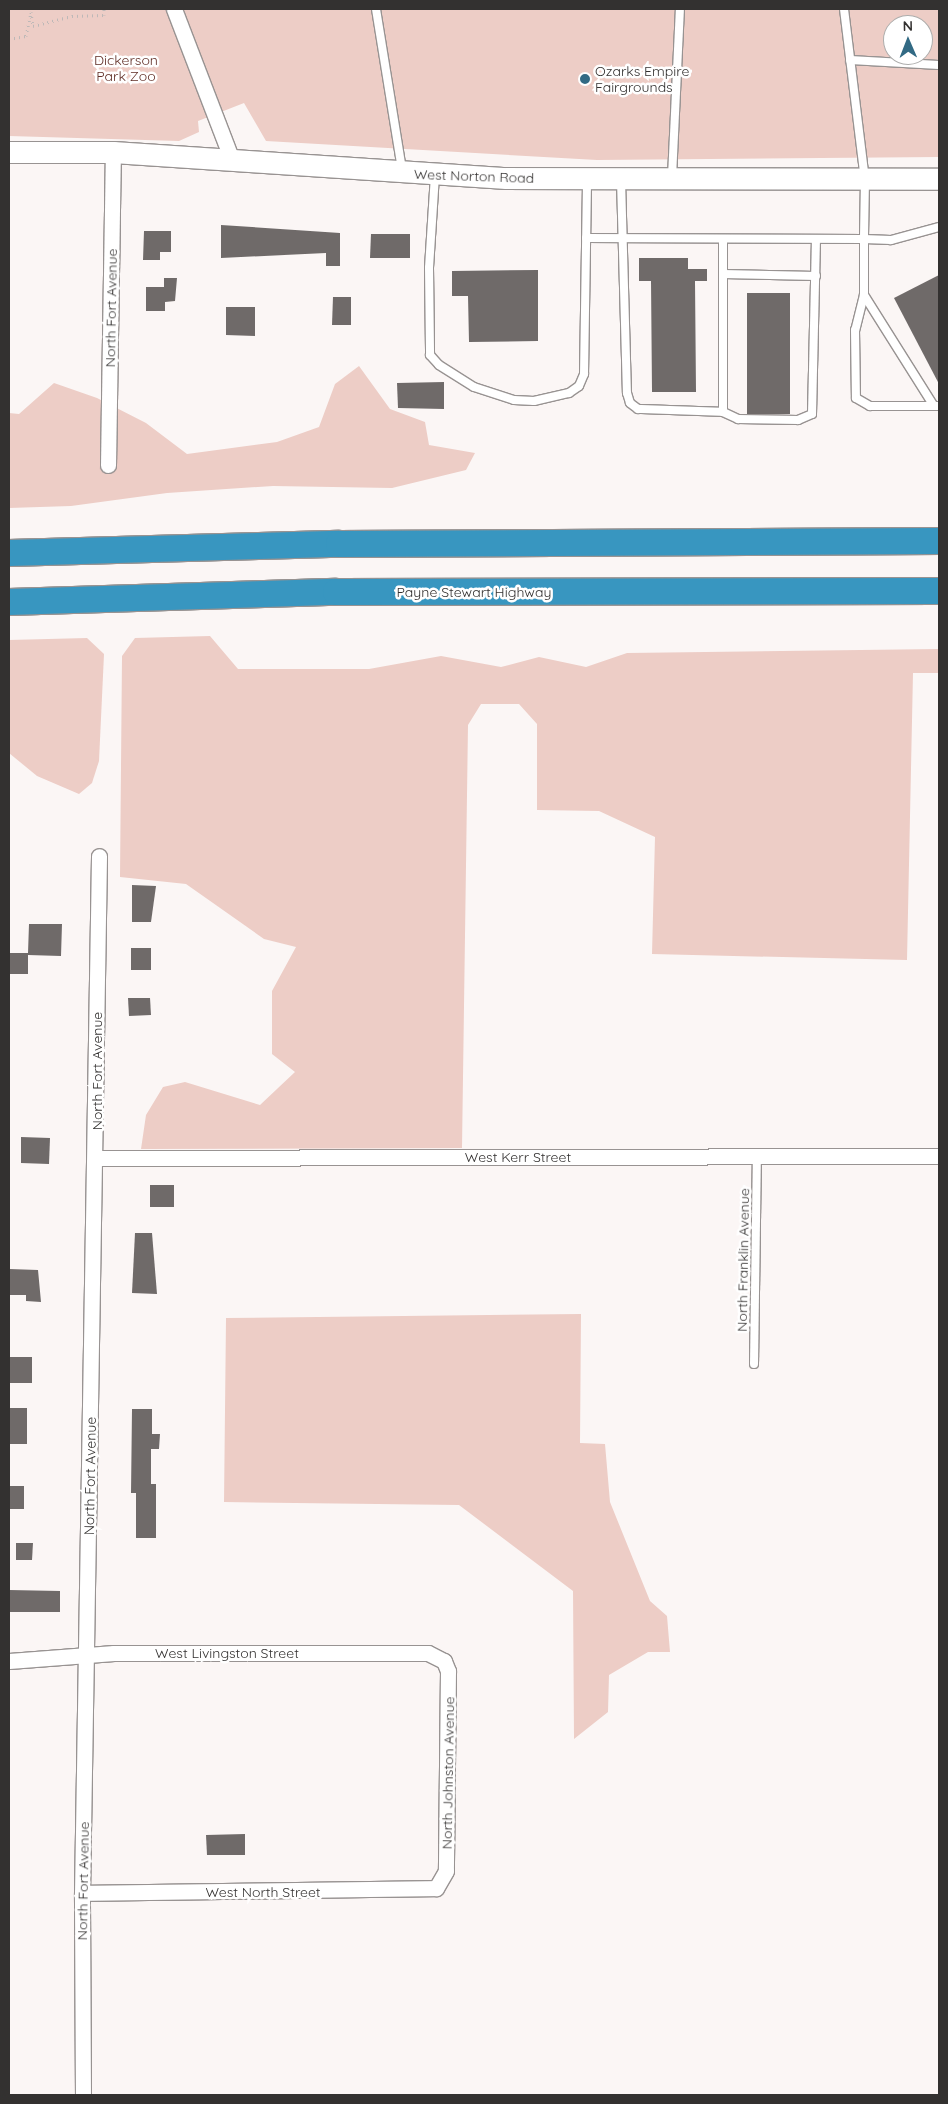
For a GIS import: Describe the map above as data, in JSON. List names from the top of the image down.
{
  "streets": {
    "highway": ["Payne Stewart Highway"],
    "main road": ["West Norton Road"],
    "street": [
      "North Fort Avenue",
      "West Kerr Street",
      "West Livingston Street",
      "North Johnston Avenue",
      "West North Street"
    ],
    "lane": ["North Franklin Avenue"]
  },
  "crossings": [
    ["West Norton Road", "North Fort Avenue"],
    ["North Fort Avenue", "West Kerr Street"],
    ["North Fort Avenue", "West Livingston Street"],
    ["North Fort Avenue", "West North Street"],
    ["West Kerr Street", "North Franklin Avenue"],
    ["West Livingston Street", "North Johnston Avenue"],
    ["North Johnston Avenue", "West North Street"]
  ],
  "parks": ["Dickerson Park Zoo"],
  "places": ["Ozarks Empire Fairgrounds"],
  "north": "top"
}
